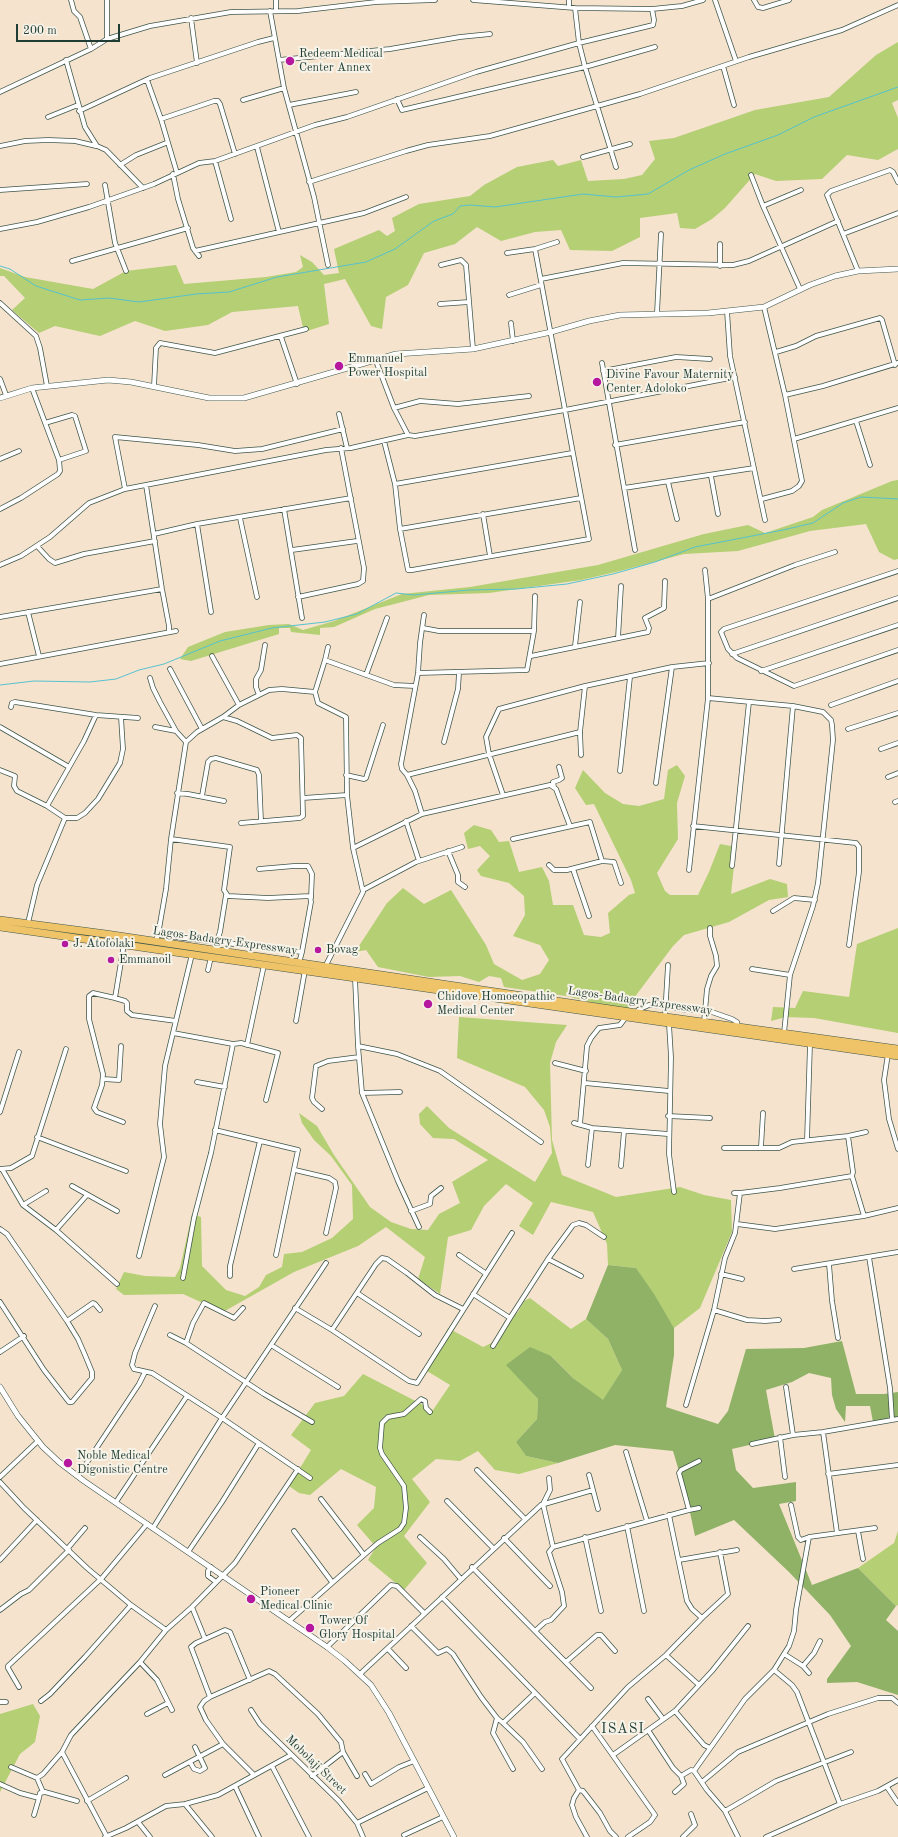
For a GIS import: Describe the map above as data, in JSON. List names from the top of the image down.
{
  "streets": {
    "highway": ["Lagos-Badagry Expressway"],
    "street": ["Mobolaji Street"]
  },
  "districts": ["ISASI"],
  "places": [
    "Redeem Medical Center Annex",
    "Emmanuel Power Hospital",
    "Divine Favour Maternity Center Adoloko",
    "J. Atofolaki",
    "Bovag",
    "Emmanoil",
    "Chidove Homoeopathic Medical Center",
    "Noble Medical Digonistic Centre",
    "Pioneer Medical Clinic",
    "Tower Of Glory Hospital"
  ],
  "scale_bar": "200 m"
}
